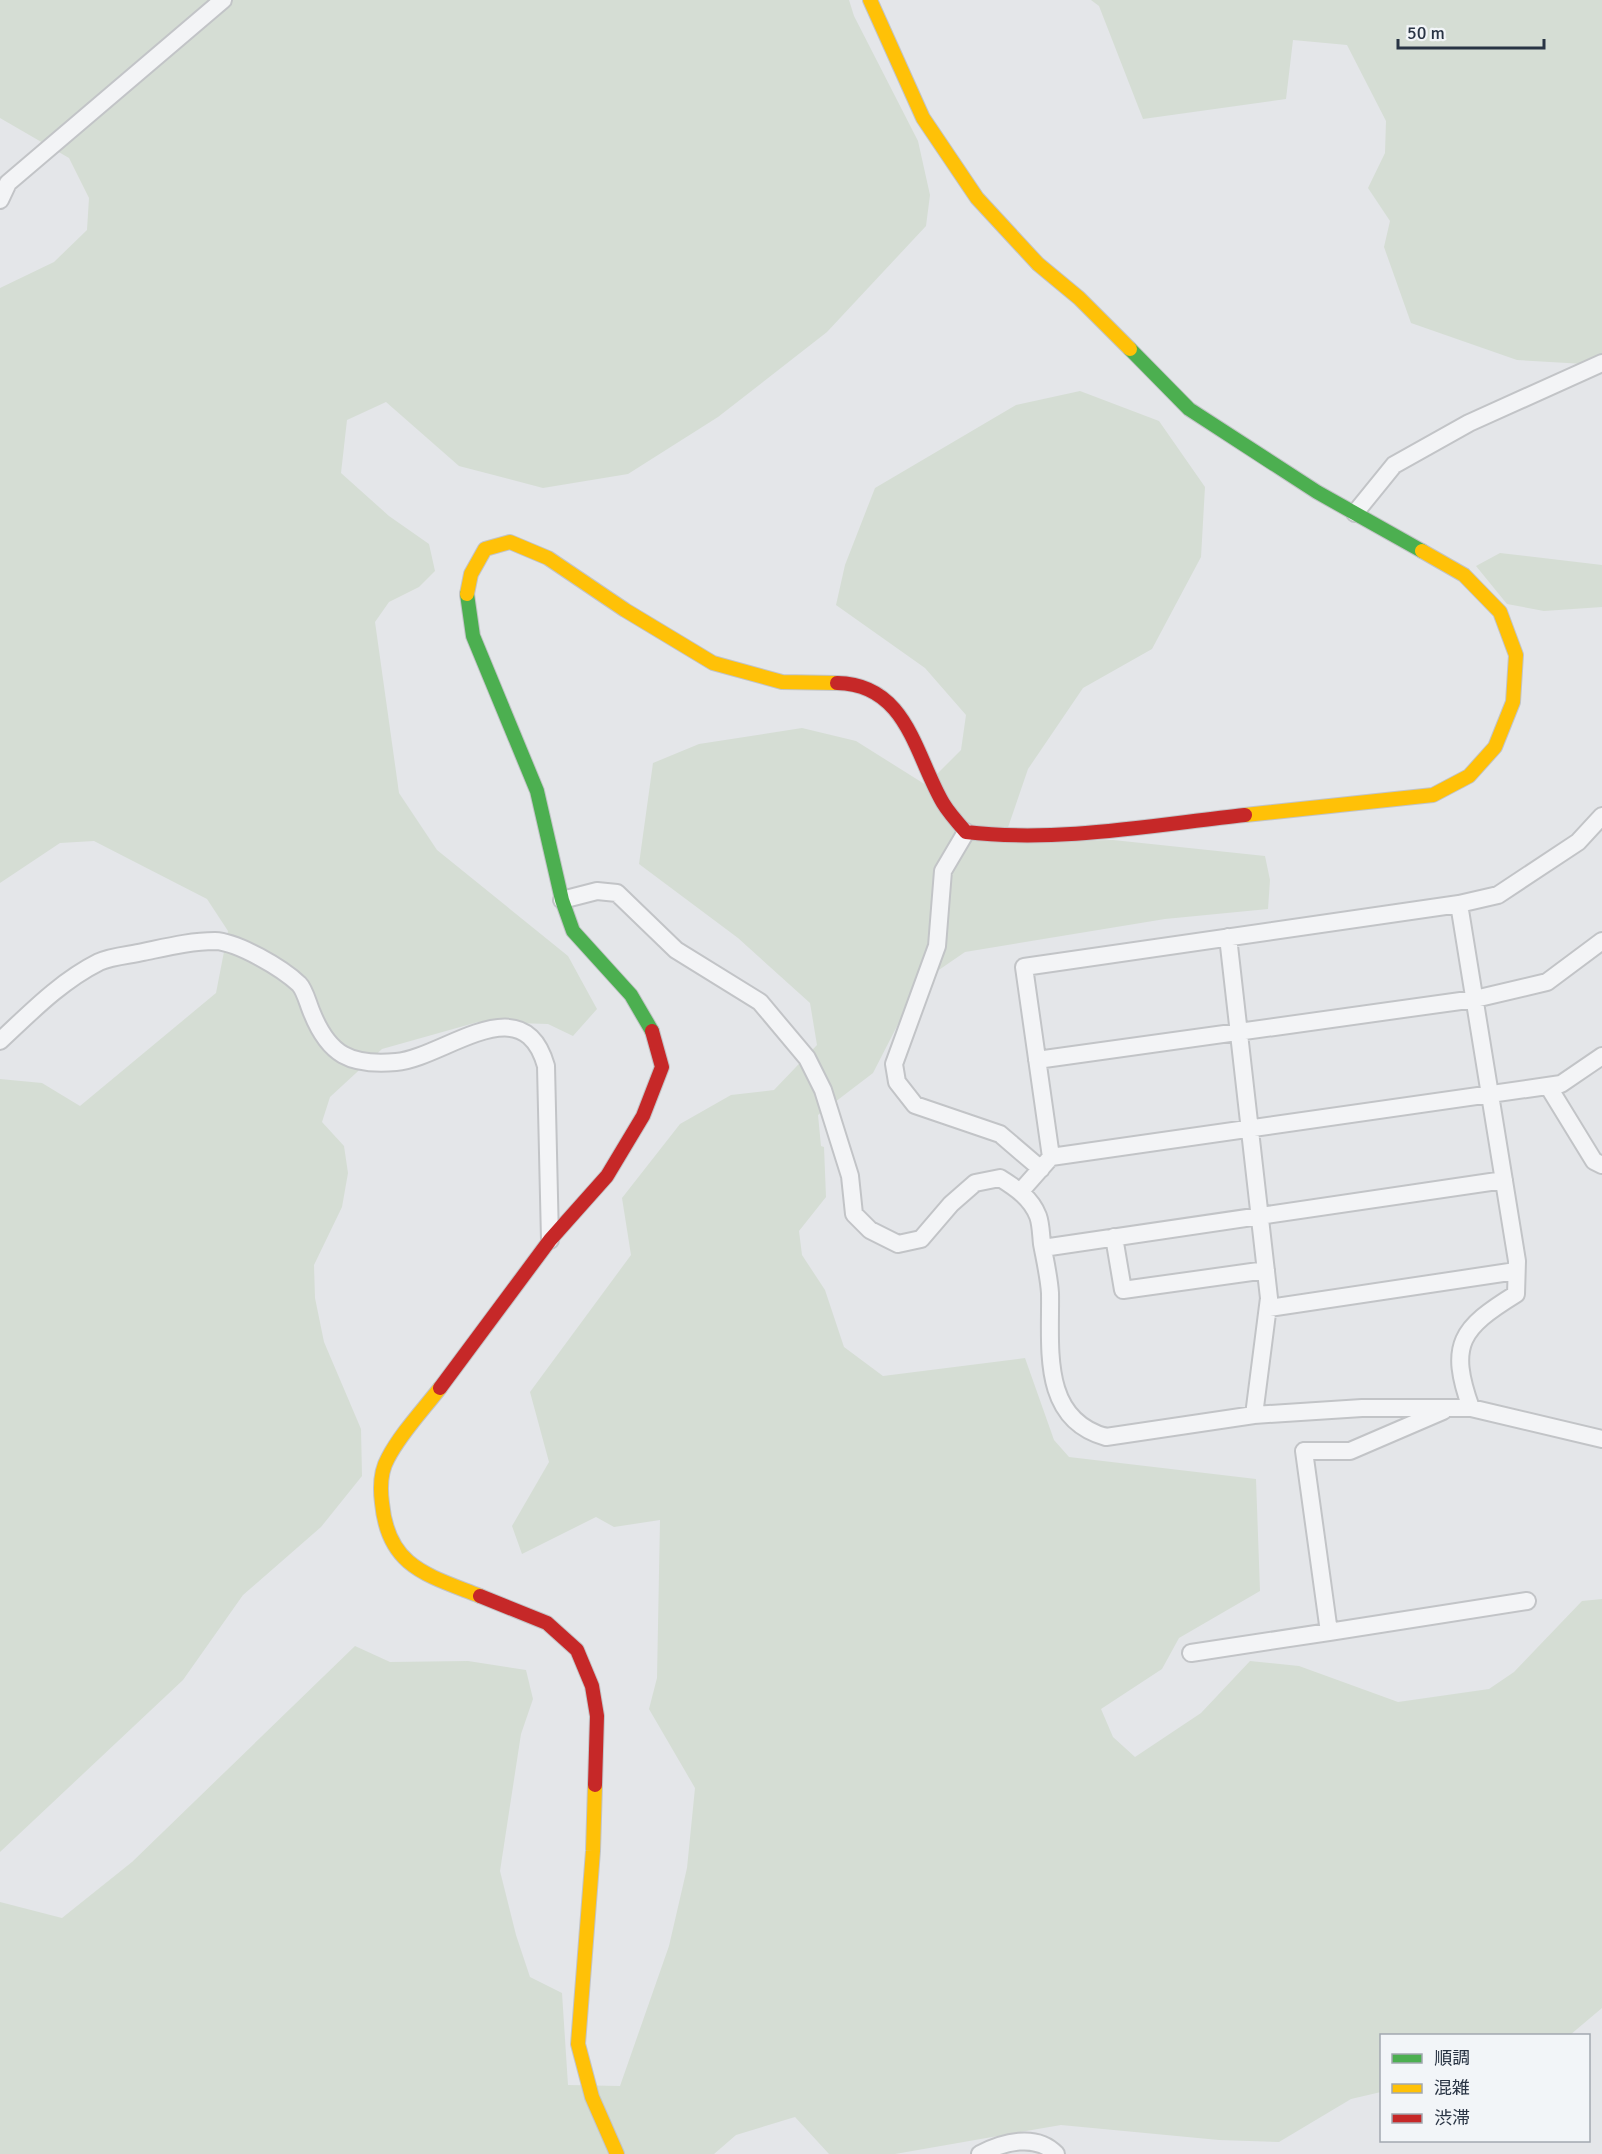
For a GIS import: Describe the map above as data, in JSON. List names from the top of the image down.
{
  "legend": ["順調", "混雑", "渋滞"],
  "scale_bar": "50 m"
}
